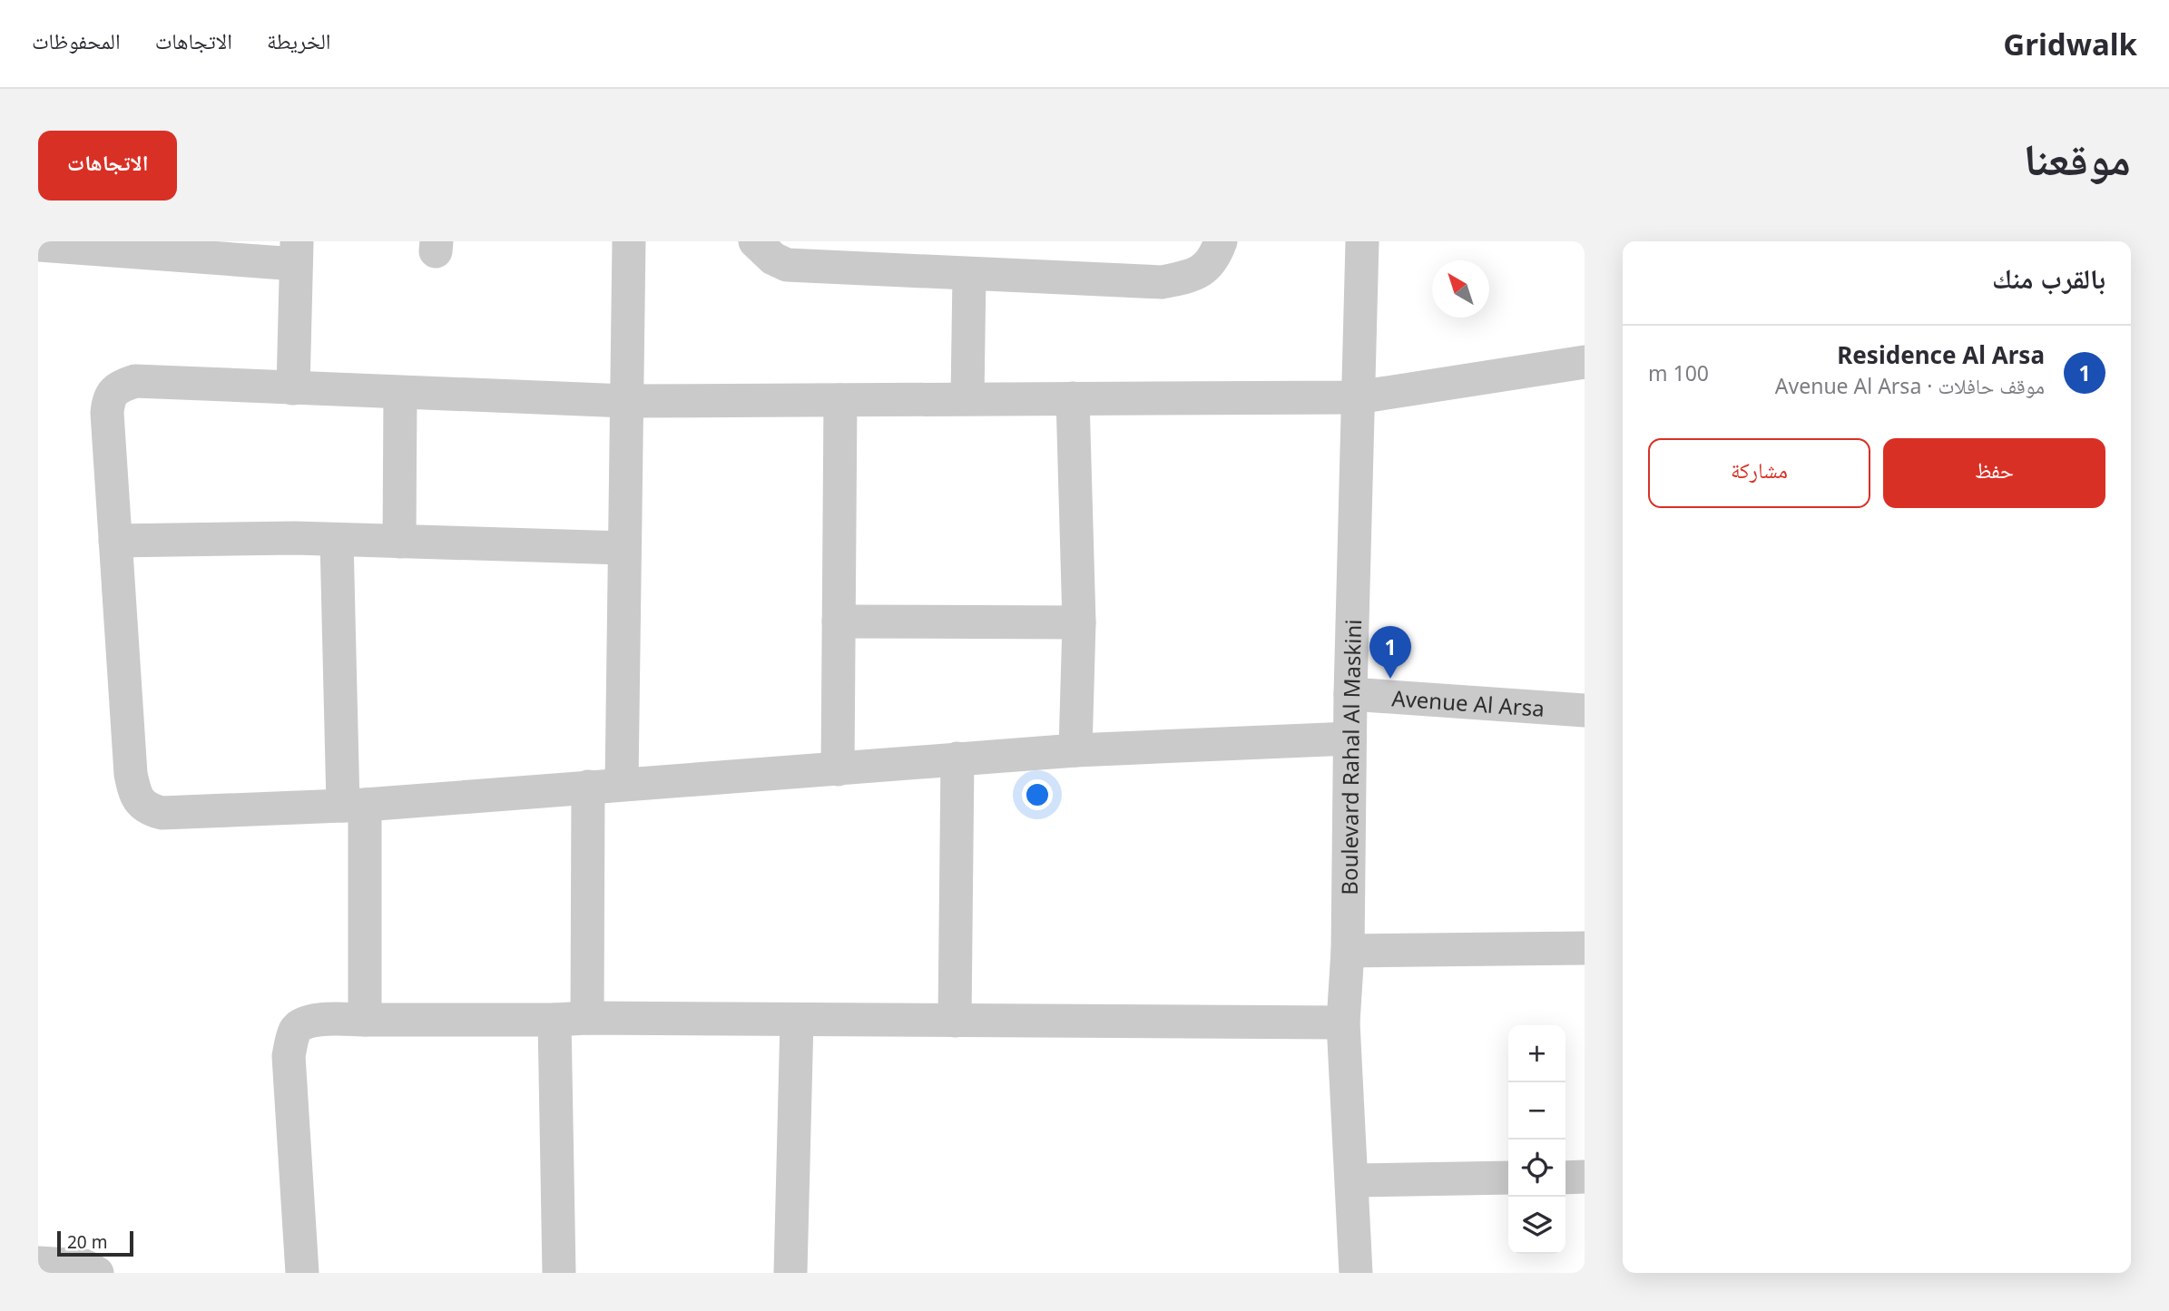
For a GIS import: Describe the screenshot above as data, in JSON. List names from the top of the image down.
{
  "streets": {
    "street": ["Avenue Al Arsa", "Boulevard Rahal Al Maskini"]
  },
  "crossings": [
    ["Avenue Al Arsa", "Boulevard Rahal Al Maskini"]
  ],
  "scale_bar": "20 m",
  "north": "top left",
  "page": {
    "header": "Gridwalk",
    "nav": ["الخريطة", "الاتجاهات", "المحفوظات"],
    "title": "موقعنا",
    "buttons": [
      "الاتجاهات",
      ["حفظ", "مشاركة"]
    ],
    "heading": "بالقرب منك",
    "list": [
      {
        "mark": "1",
        "name": "Residence Al Arsa",
        "note": "موقف حافلات · Avenue Al Arsa",
        "value": "100 m"
      }
    ],
    "pins": "1",
    "map_buttons": ["+", "−"],
    "scale": "20 m"
  }
}
